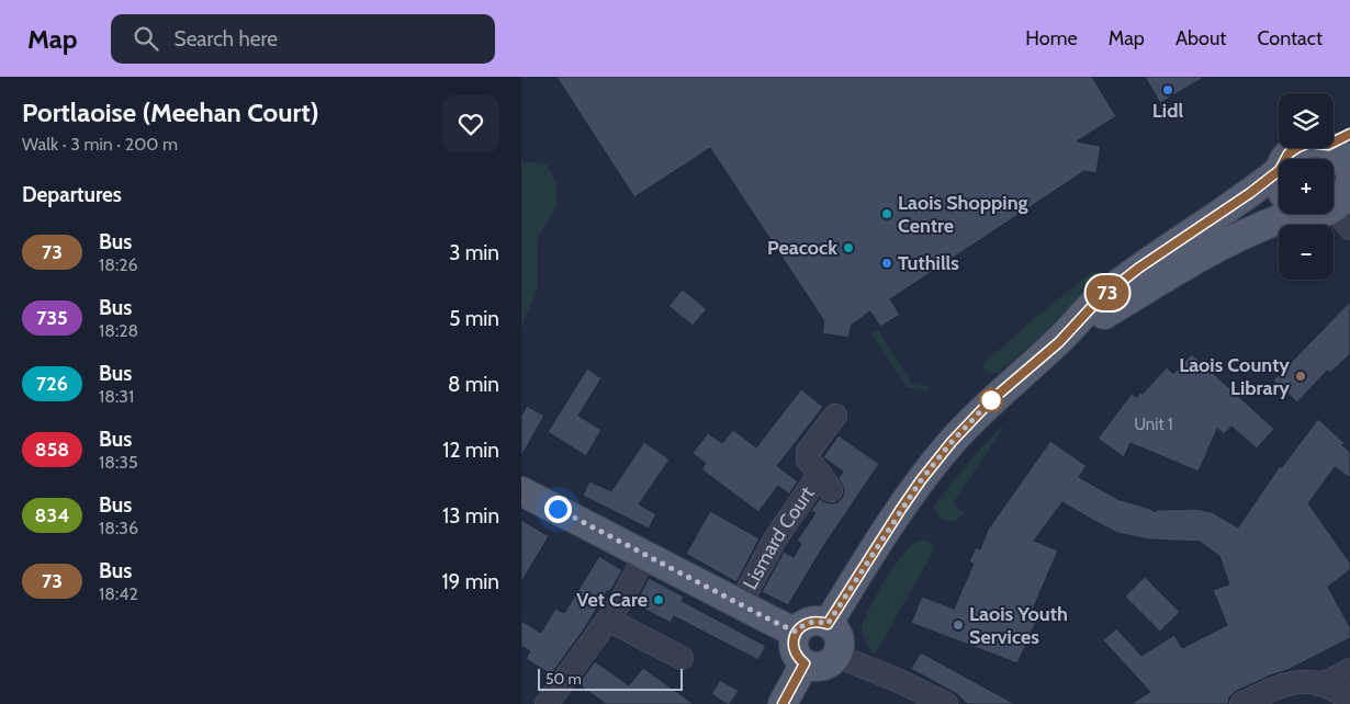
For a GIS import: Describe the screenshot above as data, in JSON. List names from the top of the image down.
{
  "streets": {
    "street": ["Lismard Court"]
  },
  "places": [
    "Lidl",
    "Laois Shopping Centre",
    "Peacock",
    "Tuthills",
    "Laois County Library",
    "Vet Care",
    "Laois Youth Services"
  ],
  "lines": ["bus line 73"],
  "house_numbers": ["Unit 1"],
  "scale_bar": "50 m",
  "page": {
    "header": "Map",
    "search": "Search here",
    "nav": [
      "Home",
      "Map",
      "About",
      "Contact"
    ],
    "heading": [
      ["Portlaoise (Meehan Court)", "Walk · 3 min · 200 m"],
      "Departures"
    ],
    "on_map": "73",
    "map_buttons": ["+", "−"],
    "list": [
      {
        "mark": "73",
        "name": "Bus",
        "note": "18:26",
        "value": "3 min"
      },
      {
        "mark": "735",
        "name": "Bus",
        "note": "18:28",
        "value": "5 min"
      },
      {
        "mark": "726",
        "name": "Bus",
        "note": "18:31",
        "value": "8 min"
      },
      {
        "mark": "858",
        "name": "Bus",
        "note": "18:35",
        "value": "12 min"
      },
      {
        "mark": "834",
        "name": "Bus",
        "note": "18:36",
        "value": "13 min"
      },
      {
        "mark": "73",
        "name": "Bus",
        "note": "18:42",
        "value": "19 min"
      }
    ],
    "scale": "50 m"
  }
}
